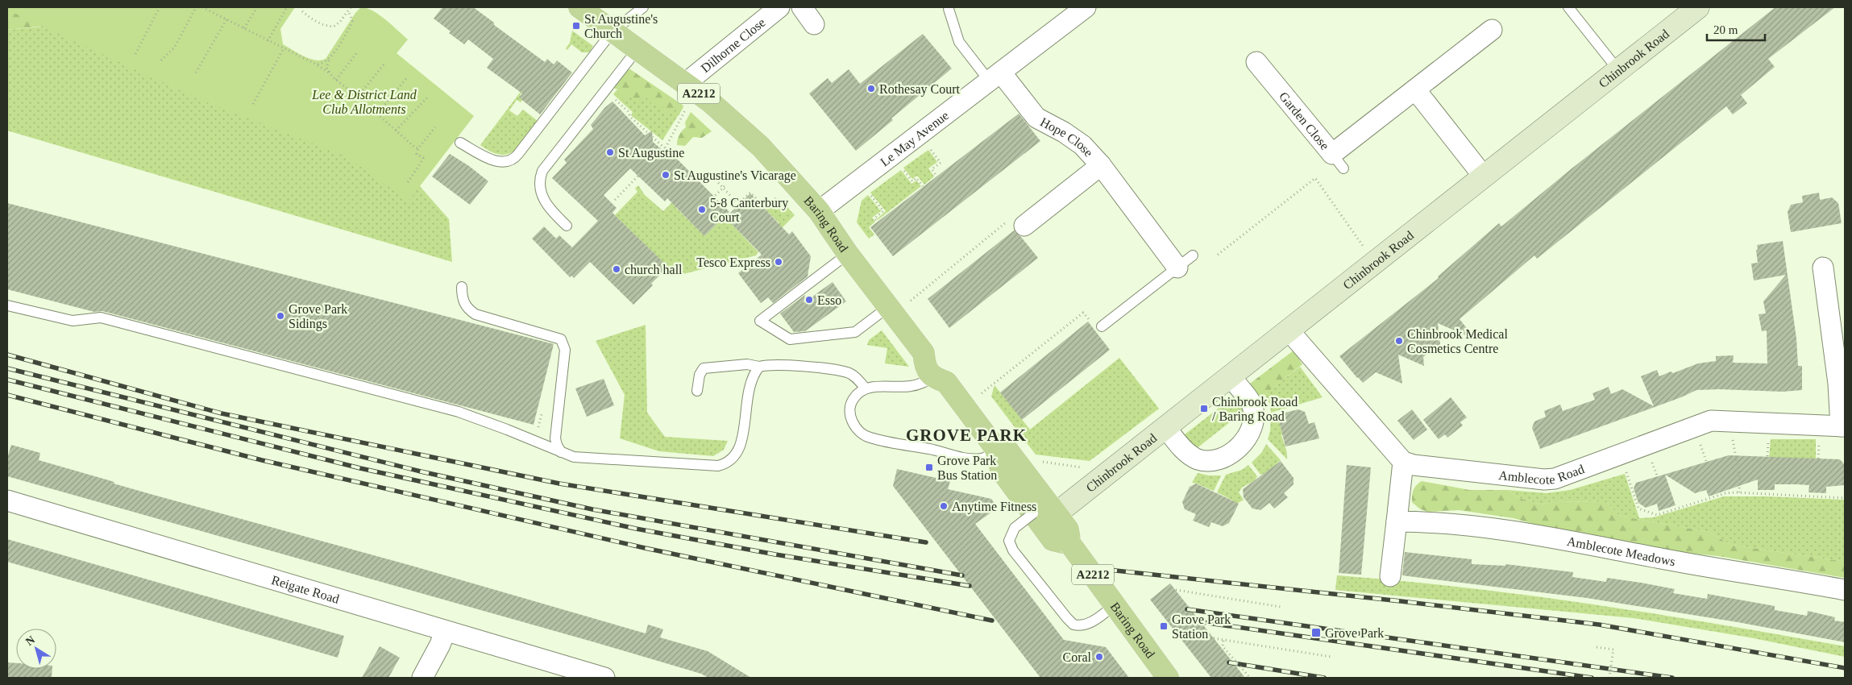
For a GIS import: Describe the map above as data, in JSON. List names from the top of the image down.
{
  "streets": {
    "main road": ["Chinbrook Road", "A2212", "Baring Road"],
    "street": [
      "Dilhorne Close",
      "Garden Close",
      "Hope Close",
      "Le May Avenue",
      "Amblecote Road",
      "Amblecote Meadows",
      "Reigate Road"
    ]
  },
  "crossings": [
    ["Dilhorne Close", "Baring Road"],
    ["Chinbrook Road", "Baring Road"],
    ["Hope Close", "Le May Avenue"],
    ["Le May Avenue", "Baring Road"]
  ],
  "districts": ["GROVE PARK"],
  "parks": ["Lee & District Land Club Allotments"],
  "places": {
    "transit": [
      "St Augustine's Church",
      "Chinbrook Road / Baring Road",
      "Grove Park Bus Station",
      "Grove Park Station",
      "Grove Park"
    ],
    "other": [
      "Rothesay Court",
      "St Augustine",
      "St Augustine's Vicarage",
      "5-8 Canterbury Court",
      "Tesco Express",
      "church hall",
      "Esso",
      "Grove Park Sidings",
      "Chinbrook Medical Cosmetics Centre",
      "Anytime Fitness",
      "Coral"
    ]
  },
  "scale_bar": "20 m",
  "north": "top left"
}
